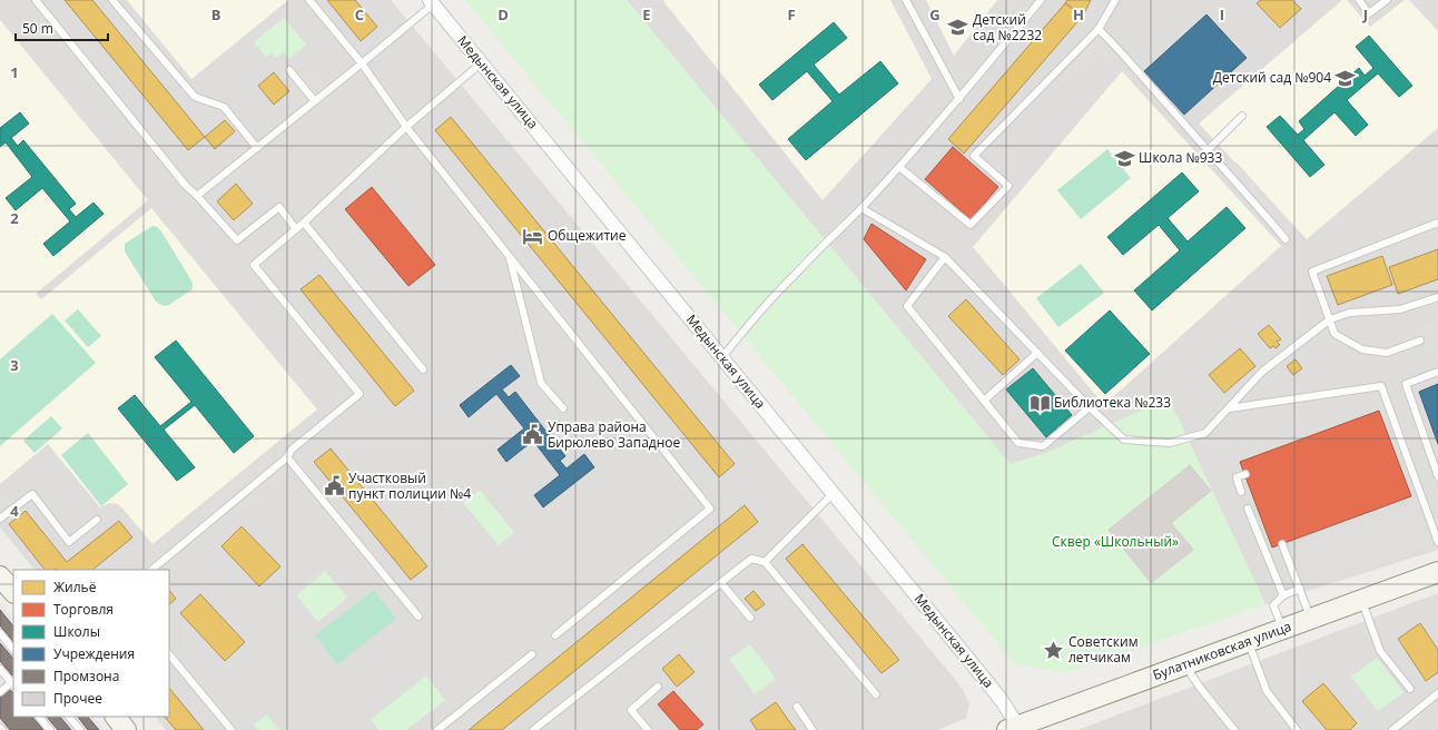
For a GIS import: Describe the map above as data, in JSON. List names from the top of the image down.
{
  "streets": {
    "street": ["Медынская улица", "Булатниковская улица"]
  },
  "crossings": [
    ["Медынская улица", "Булатниковская улица"]
  ],
  "parks": ["Сквер «Школьный»"],
  "places": {
    "school or university": ["Детский сад №2232", "Детский сад №904", "Школа №933"],
    "hotel": ["Общежитие"],
    "library": ["Библиотека №233"],
    "public building": ["Управа района Бирюлево Западное", "Участковый пункт полиции №4"],
    "place": ["Cоветским летчикам"]
  },
  "legend": [
    "Жильё",
    "Торговля",
    "Школы",
    "Учреждения",
    "Промзона",
    "Прочее"
  ],
  "scale_bar": "50 m",
  "grid": {
    "columns": [
      "B",
      "C",
      "D",
      "E",
      "F",
      "G",
      "H",
      "I",
      "J"
    ],
    "rows": [
      "1",
      "2",
      "3",
      "4"
    ]
  }
}
